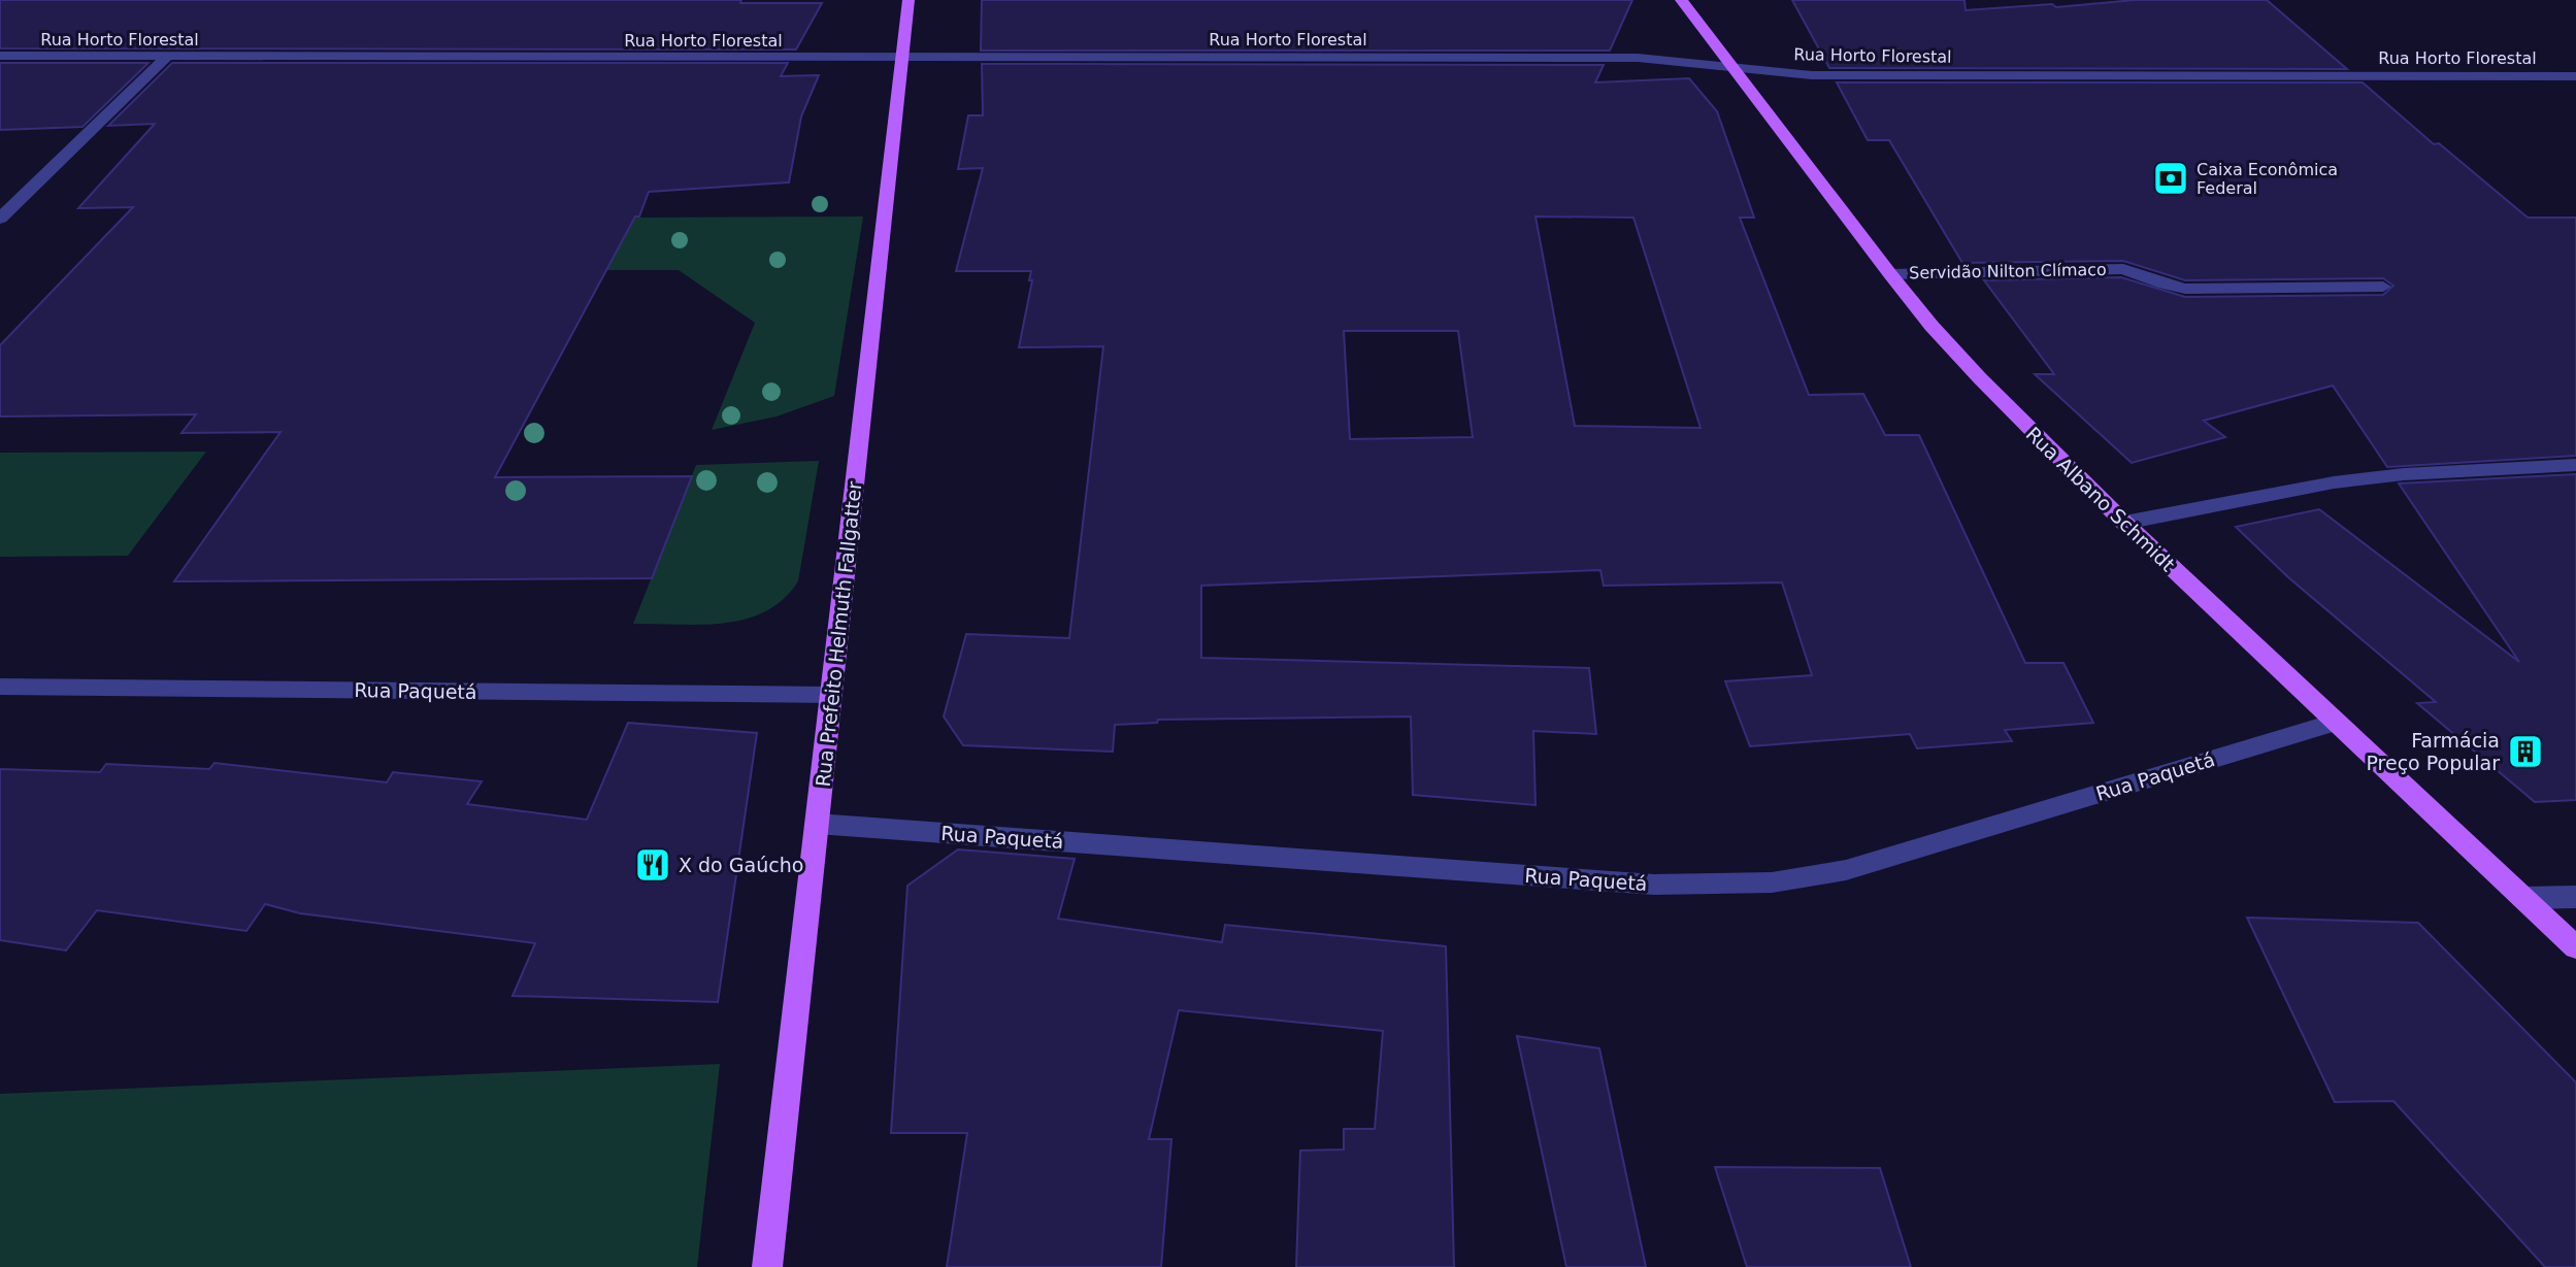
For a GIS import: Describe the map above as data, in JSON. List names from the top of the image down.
{
  "streets": {
    "main road": ["Rua Albano Schmidt", "Rua Prefeito Helmuth Fallgatter"],
    "street": ["Rua Horto Florestal", "Servidão Nilton Clímaco", "Rua Paquetá"]
  },
  "crossings": [
    ["Rua Horto Florestal", "Rua Albano Schmidt"],
    ["Rua Horto Florestal", "Rua Prefeito Helmuth Fallgatter"],
    ["Servidão Nilton Clímaco", "Rua Albano Schmidt"],
    ["Rua Albano Schmidt", "Rua Paquetá"],
    ["Rua Prefeito Helmuth Fallgatter", "Rua Paquetá"]
  ],
  "places": {
    "bank": ["Caixa Econômica Federal"],
    "building": ["Farmácia Preço Popular"],
    "restaurant": ["X do Gaúcho"]
  }
}
